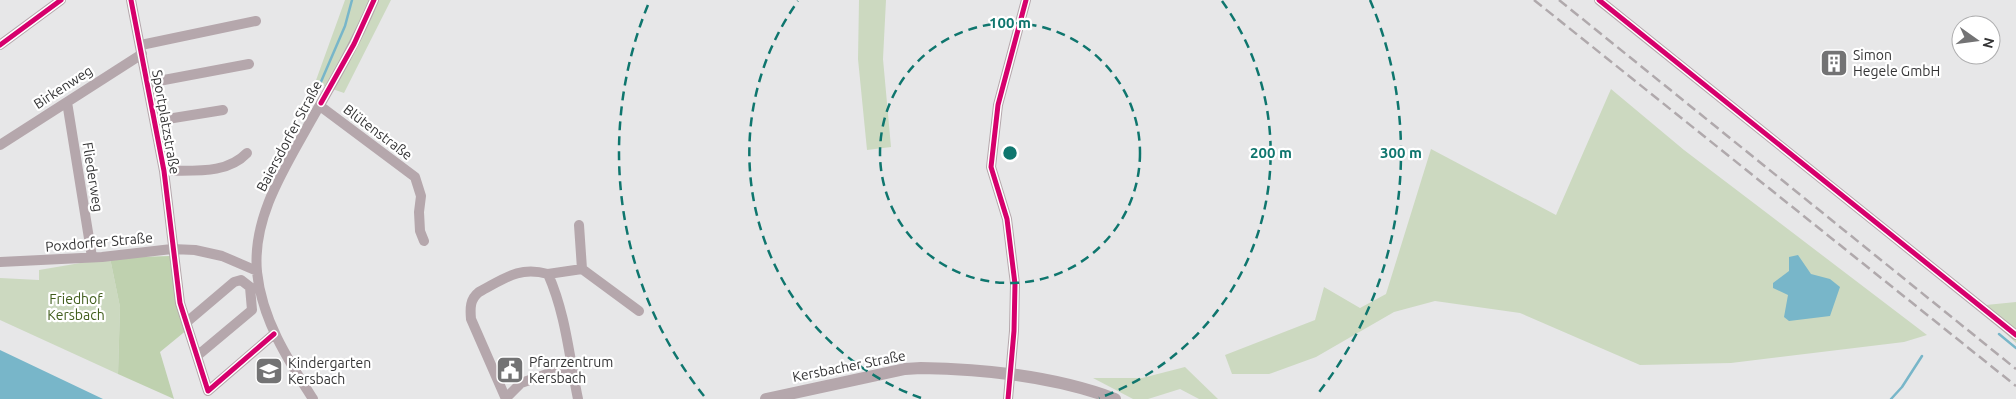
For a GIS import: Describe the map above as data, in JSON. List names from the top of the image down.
{
  "streets": {
    "main road": ["Kersbacher Straße"],
    "street": [
      "Birkenweg",
      "Sportplatzstraße",
      "Blütenstraße",
      "Baiersdorfer Straße",
      "Fliederweg",
      "Poxdorfer Straße"
    ]
  },
  "crossings": [
    ["Birkenweg", "Sportplatzstraße"],
    ["Birkenweg", "Fliederweg"],
    ["Sportplatzstraße", "Baiersdorfer Straße"],
    ["Sportplatzstraße", "Poxdorfer Straße"],
    ["Blütenstraße", "Baiersdorfer Straße"],
    ["Baiersdorfer Straße", "Poxdorfer Straße"],
    ["Fliederweg", "Poxdorfer Straße"]
  ],
  "parks": ["Friedhof Kersbach"],
  "places": {
    "building": ["Simon Hegele GmbH"],
    "public building": ["Pfarrzentrum Kersbach"],
    "school or university": ["Kindergarten Kersbach"]
  },
  "north": "right",
  "rings": ["100 m", "200 m", "300 m"]
}
